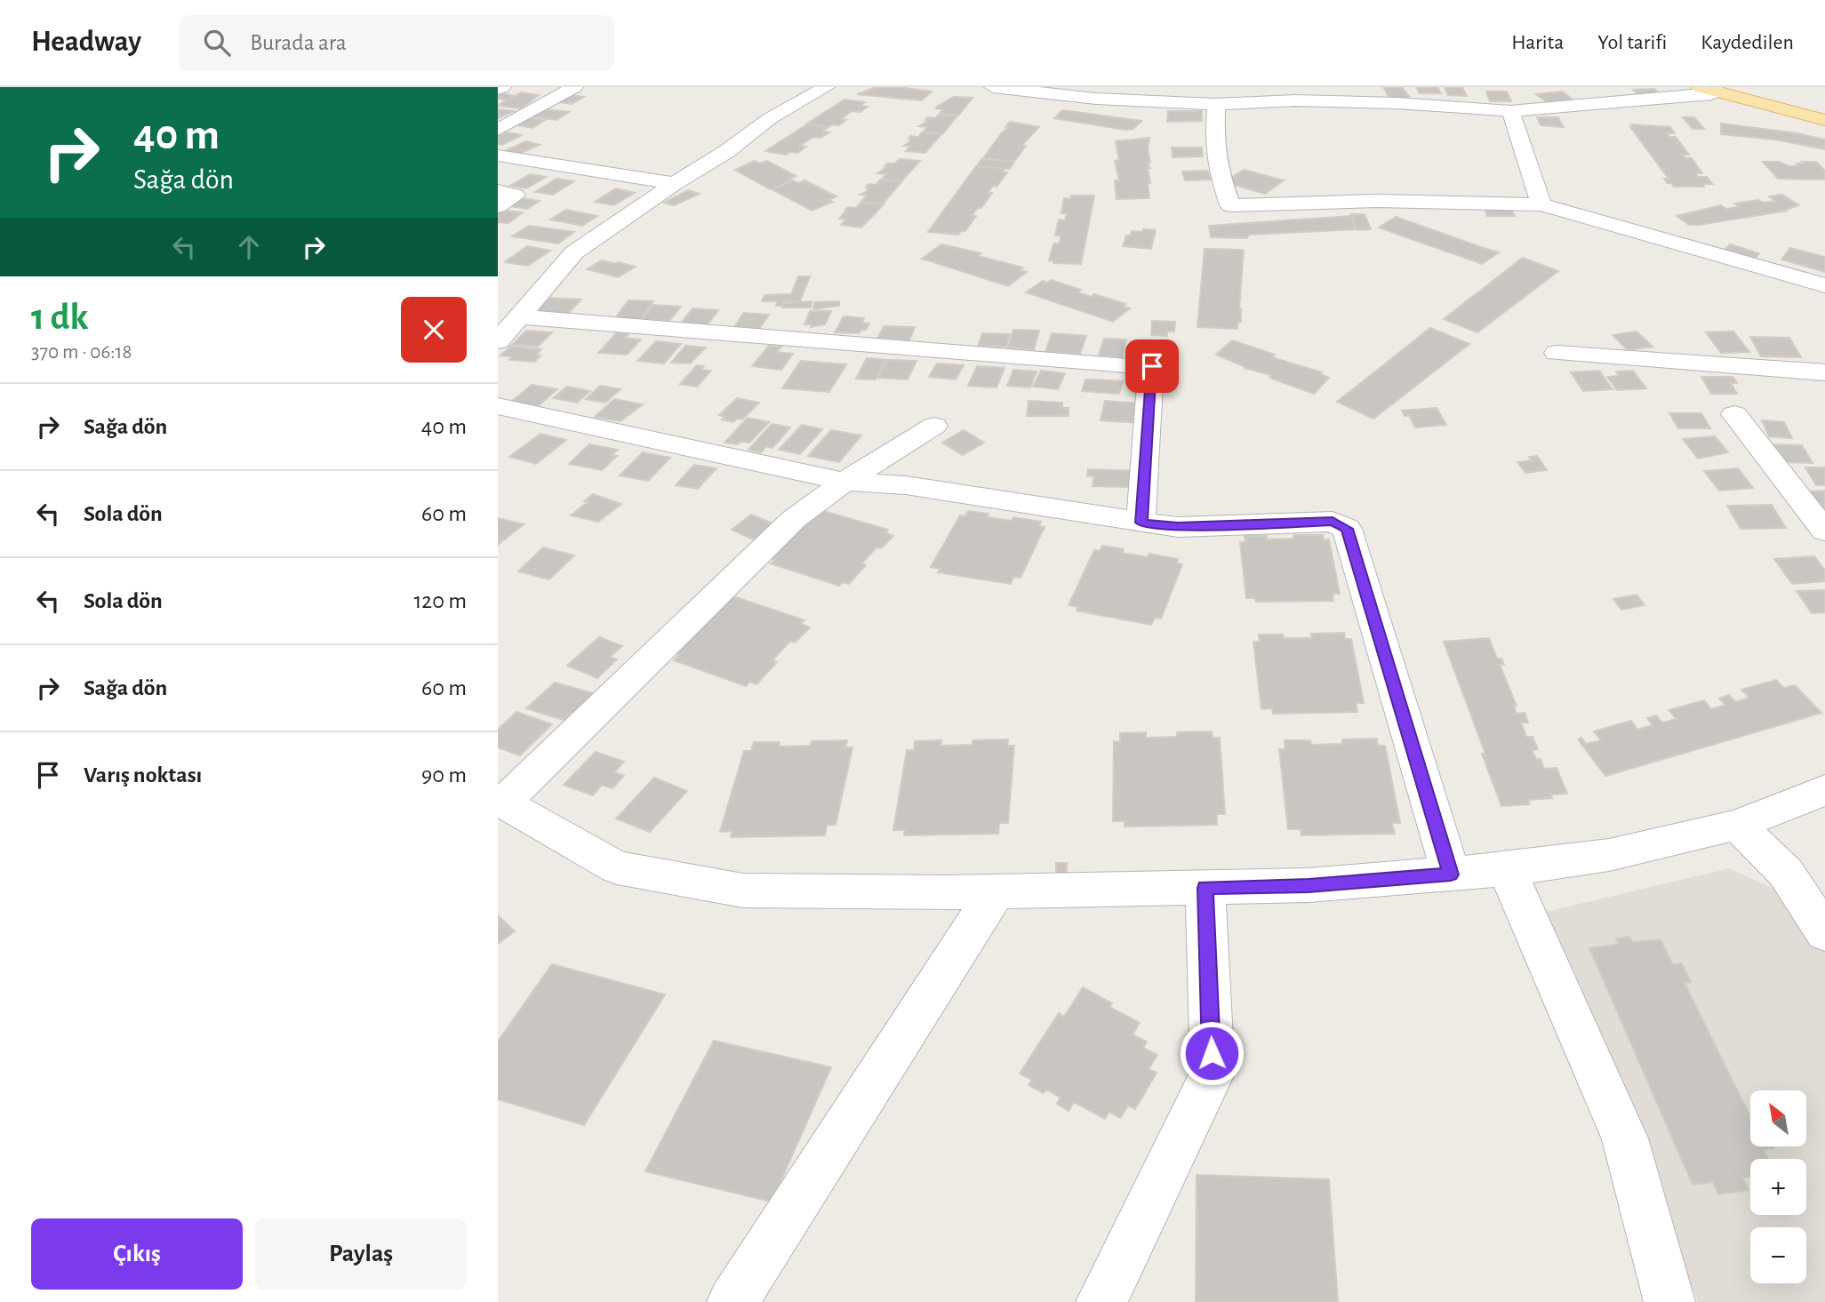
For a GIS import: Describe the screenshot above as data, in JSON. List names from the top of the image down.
{
  "north": "top left",
  "page": {
    "header": "Headway",
    "search": "Burada ara",
    "nav": ["Harita", "Yol tarifi", "Kaydedilen"],
    "turn": ["40 m", "Sağa dön"],
    "heading": ["1 dk", "370 m · 06:18"],
    "list": [
      {
        "name": "Sağa dön",
        "value": "40 m"
      },
      {
        "name": "Sola dön",
        "value": "60 m"
      },
      {
        "name": "Sola dön",
        "value": "120 m"
      },
      {
        "name": "Sağa dön",
        "value": "60 m"
      },
      {
        "name": "Varış noktası",
        "value": "90 m"
      }
    ],
    "map_buttons": ["+", "−"],
    "buttons": ["Çıkış", "Paylaş"]
  }
}
